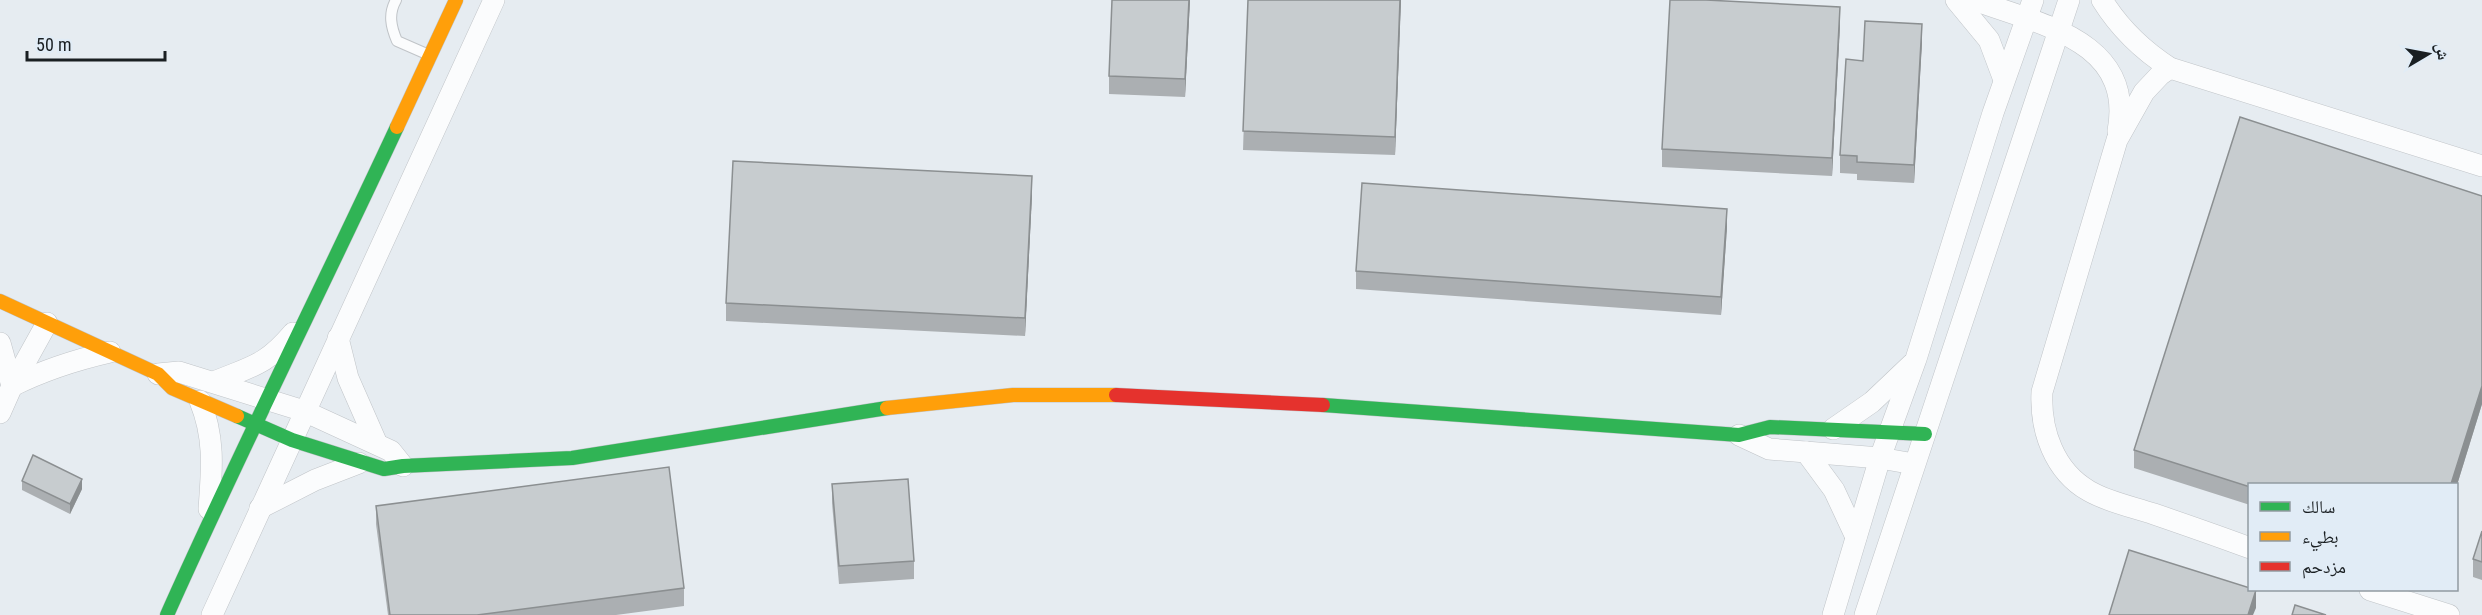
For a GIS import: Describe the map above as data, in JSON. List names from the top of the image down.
{
  "legend": ["سالك", "بطيء", "مزدحم"],
  "scale_bar": "50 m",
  "north": "right"
}
